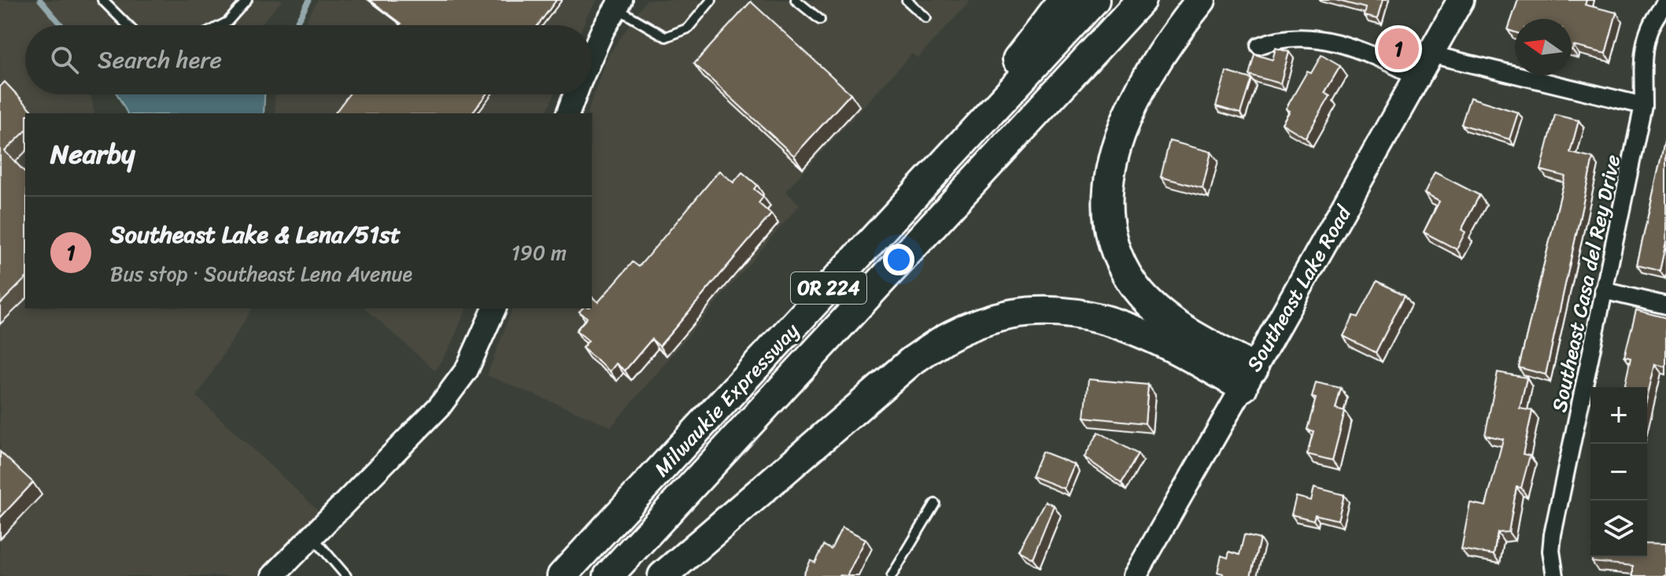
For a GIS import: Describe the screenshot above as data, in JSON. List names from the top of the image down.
{
  "streets": {
    "highway": ["OR 224", "Milwaukie Expressway"],
    "main road": ["Southeast Lake Road"],
    "street": ["Southeast Casa del Rey Drive"]
  },
  "north": "left",
  "page": {
    "pins": "1",
    "search": "Search here",
    "heading": "Nearby",
    "list": [
      {
        "mark": "1",
        "name": "Southeast Lake & Lena/51st",
        "note": "Bus stop · Southeast Lena Avenue",
        "value": "190 m"
      }
    ],
    "map_buttons": ["+", "−"]
  }
}
